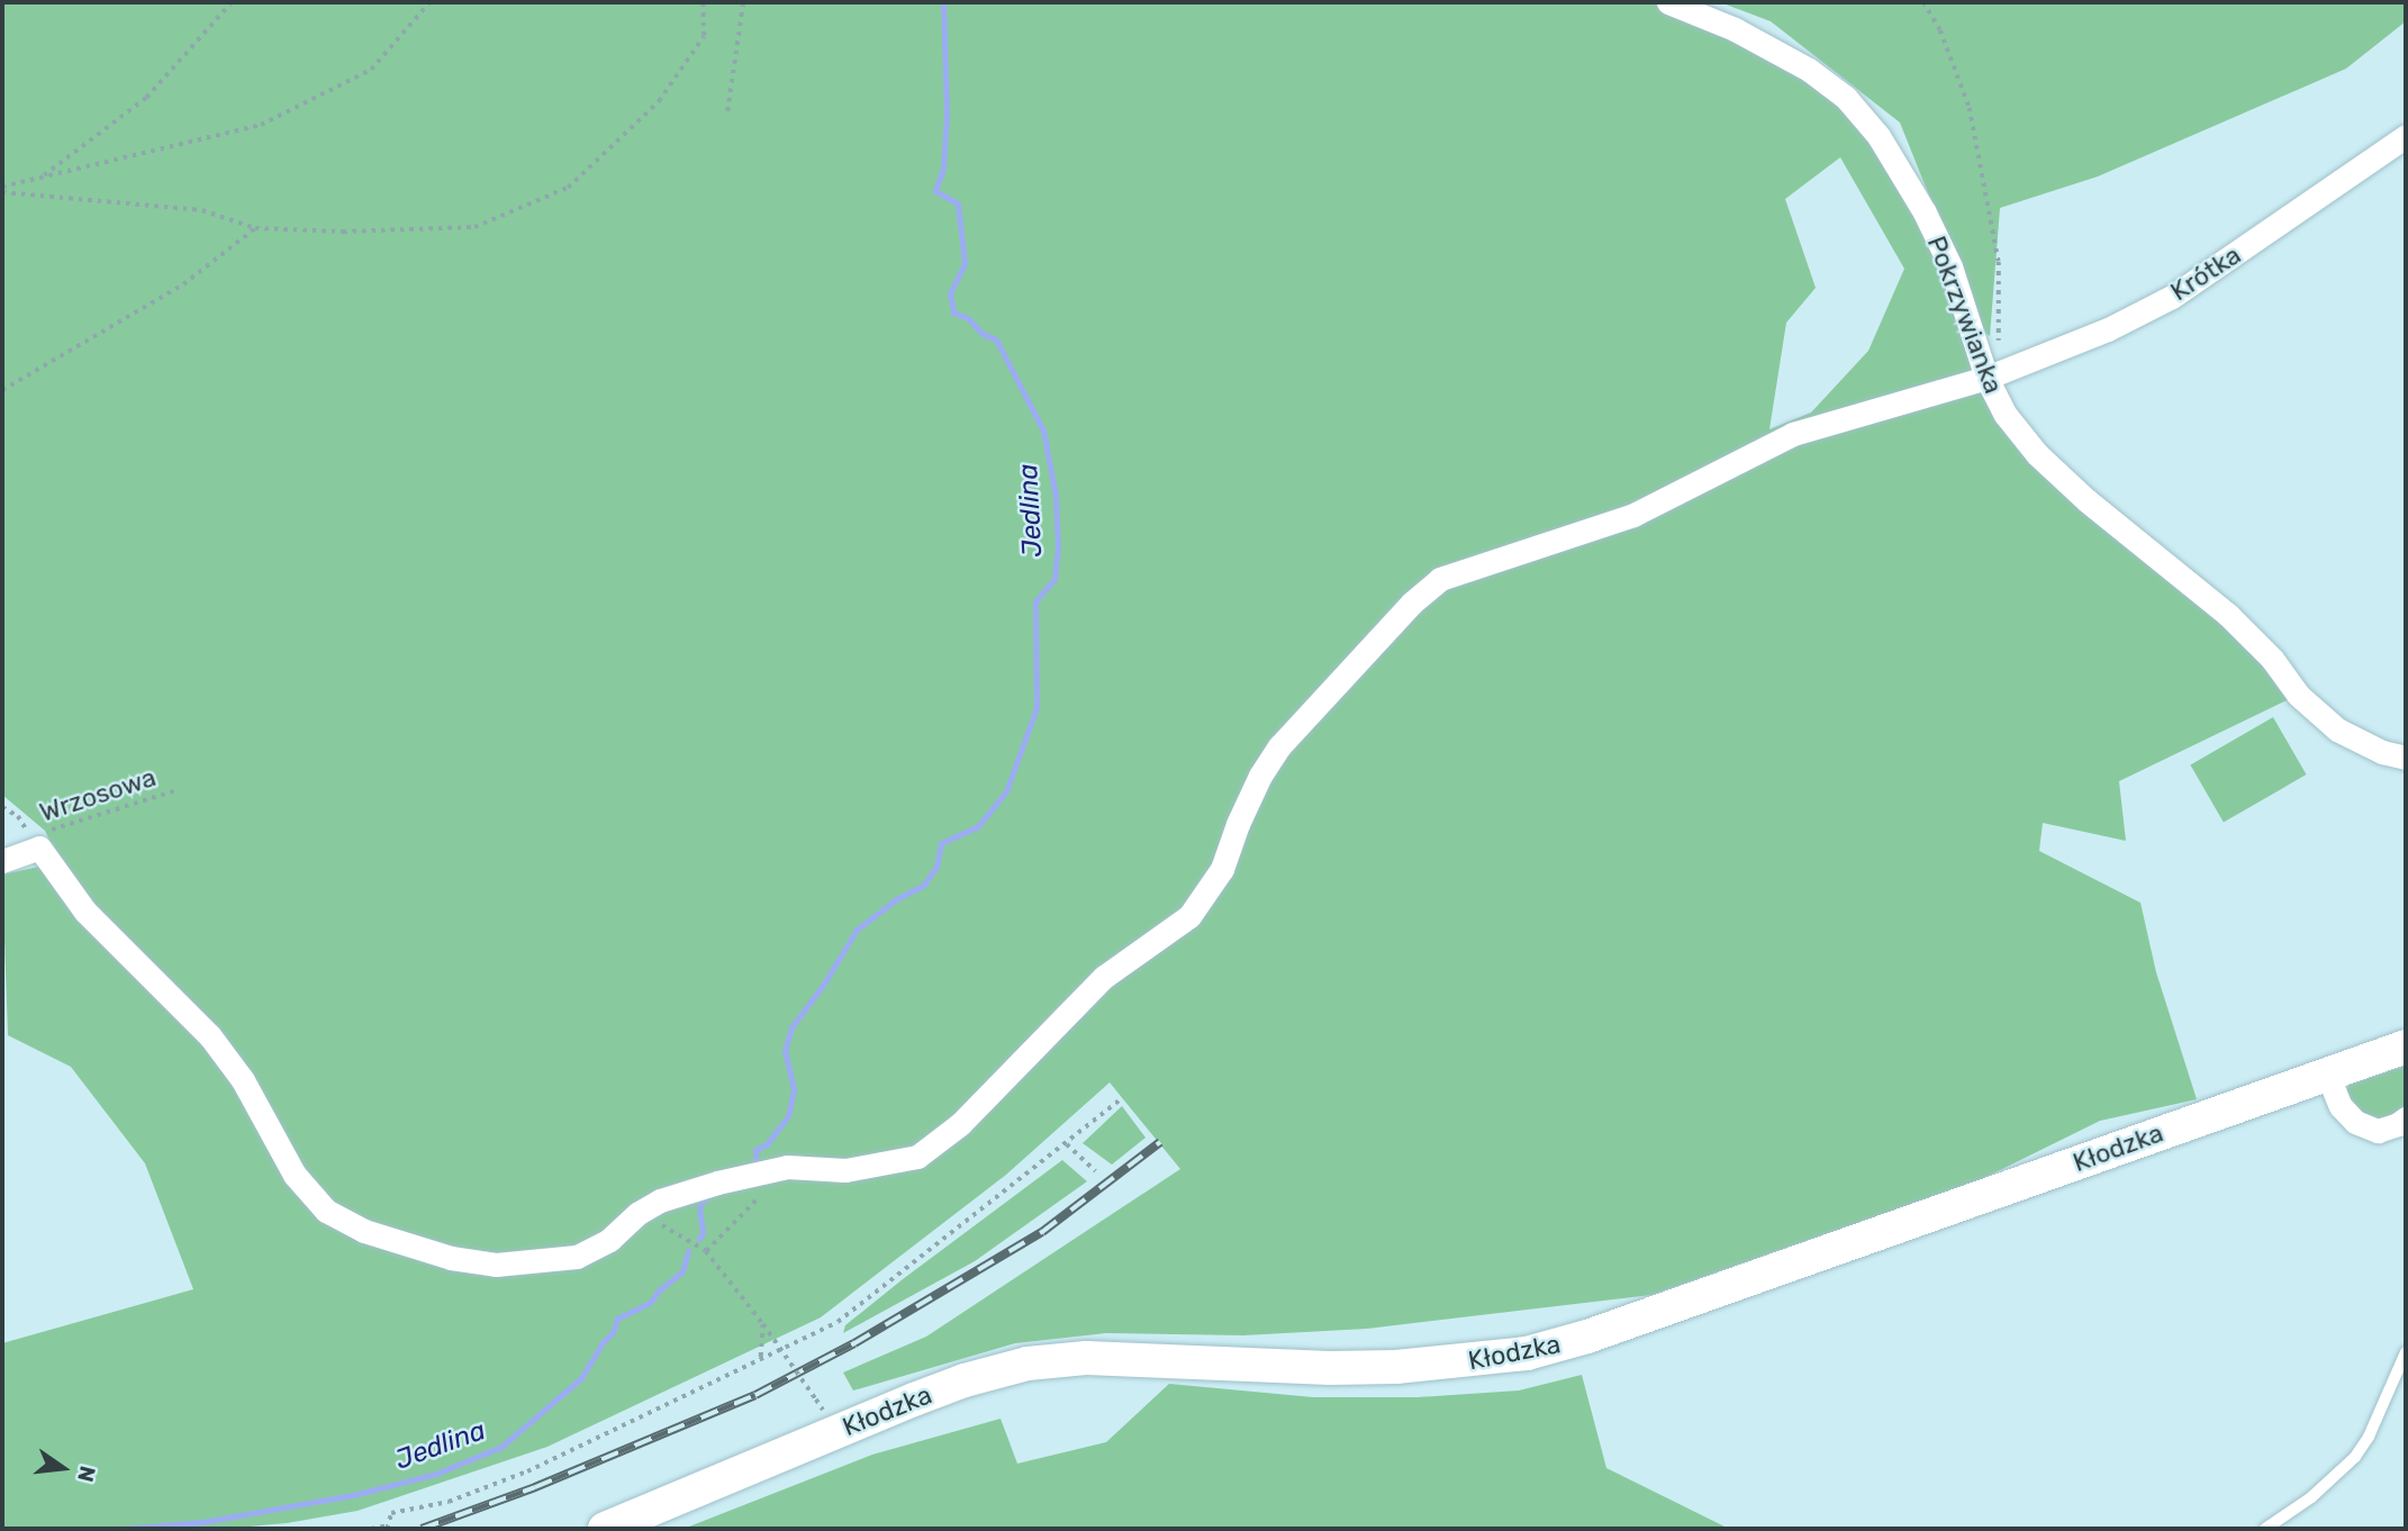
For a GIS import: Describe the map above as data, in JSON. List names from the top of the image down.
{
  "streets": {
    "main road": ["Kłodzka"],
    "street": ["Krótka", "Pokrzywianka"],
    "path": ["Wrzosowa"]
  },
  "crossings": [
    ["Krótka", "Pokrzywianka"],
    ["Krótka", "Wrzosowa"]
  ],
  "water": ["Jedlina"],
  "north": "right"
}
